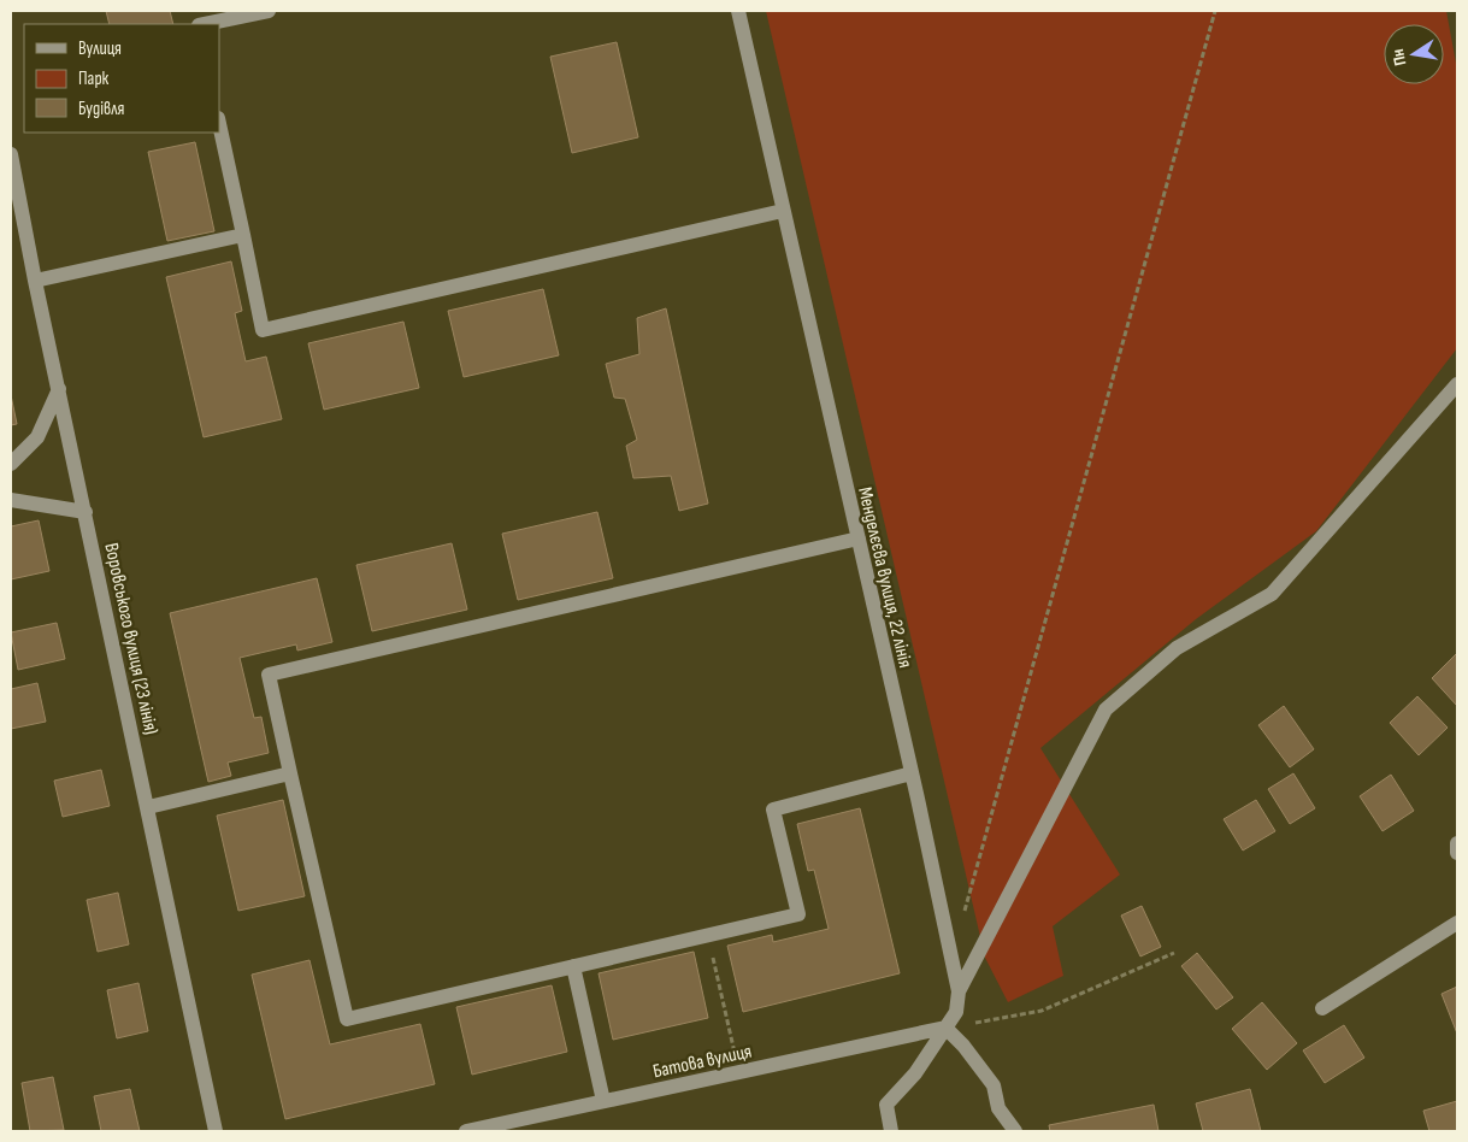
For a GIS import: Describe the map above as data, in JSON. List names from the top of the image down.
{
  "streets": {
    "street": ["Менделєєва вулиця, 22 лінія", "Воровського вулиця (23 лiнiя)", "Батова вулиця"]
  },
  "crossings": [
    ["Менделєєва вулиця, 22 лінія", "Батова вулиця"]
  ],
  "legend": ["Вулиця", "Парк", "Будівля"],
  "north": "left"
}
